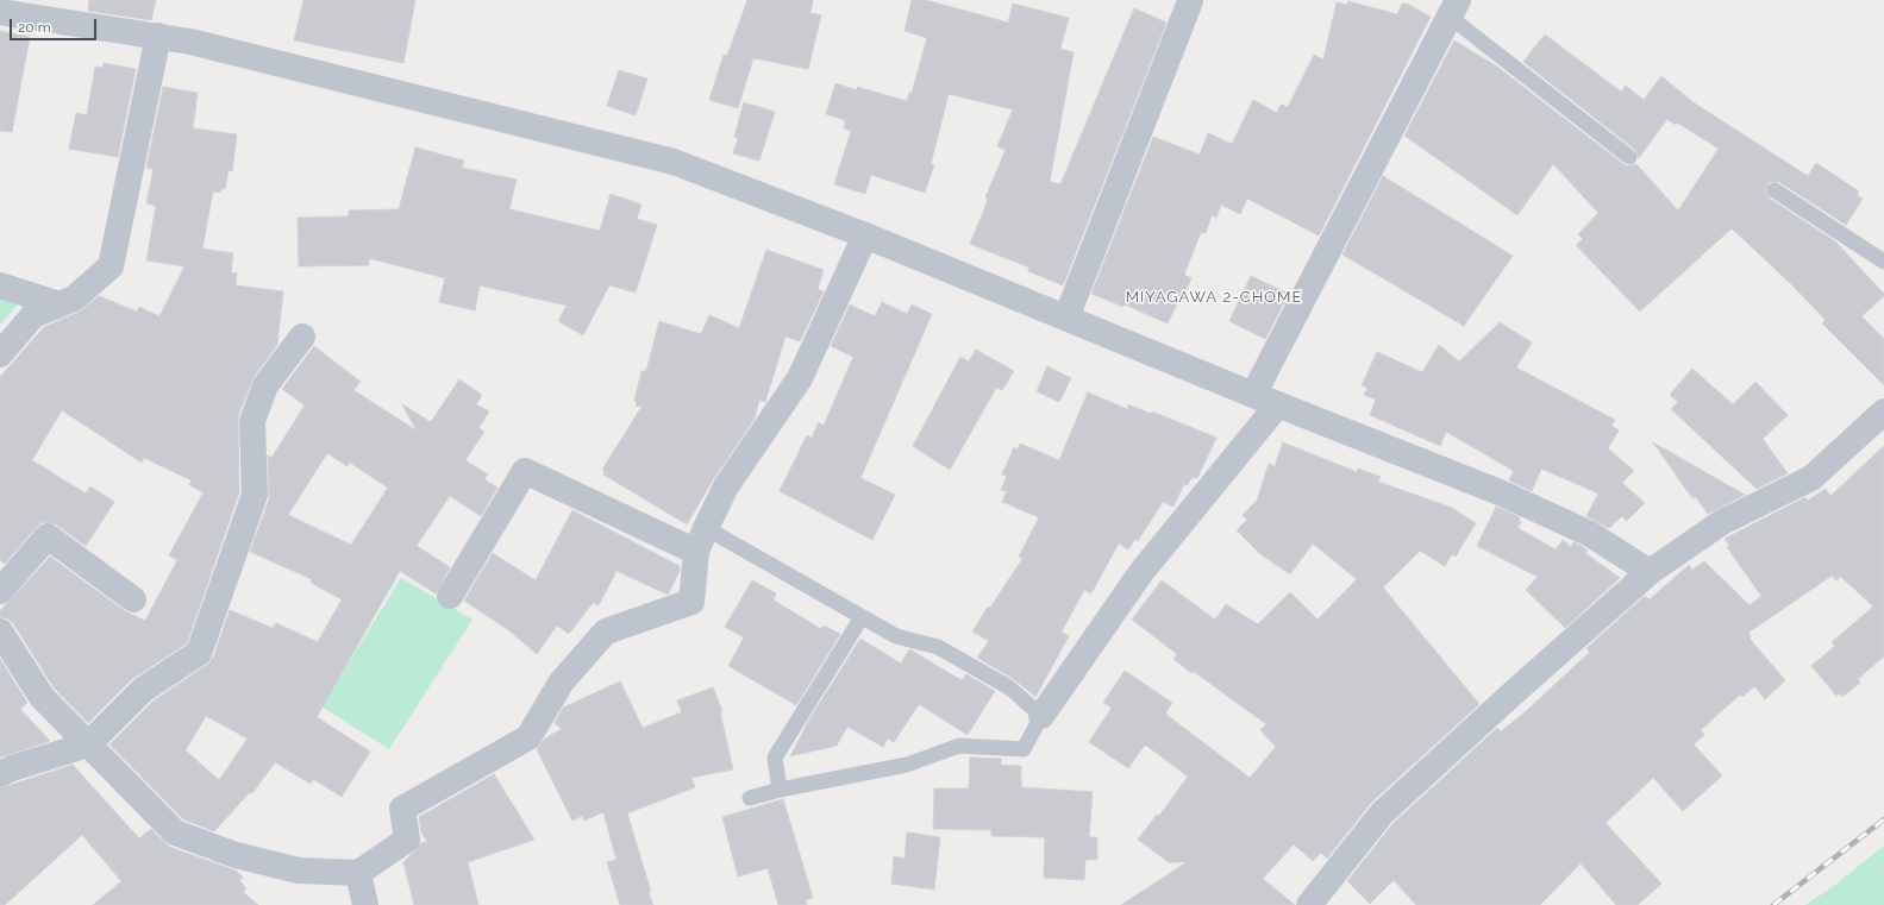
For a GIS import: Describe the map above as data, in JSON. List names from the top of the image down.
{
  "districts": ["MIYAGAWA 2-CHOME"],
  "scale_bar": "20 m"
}
